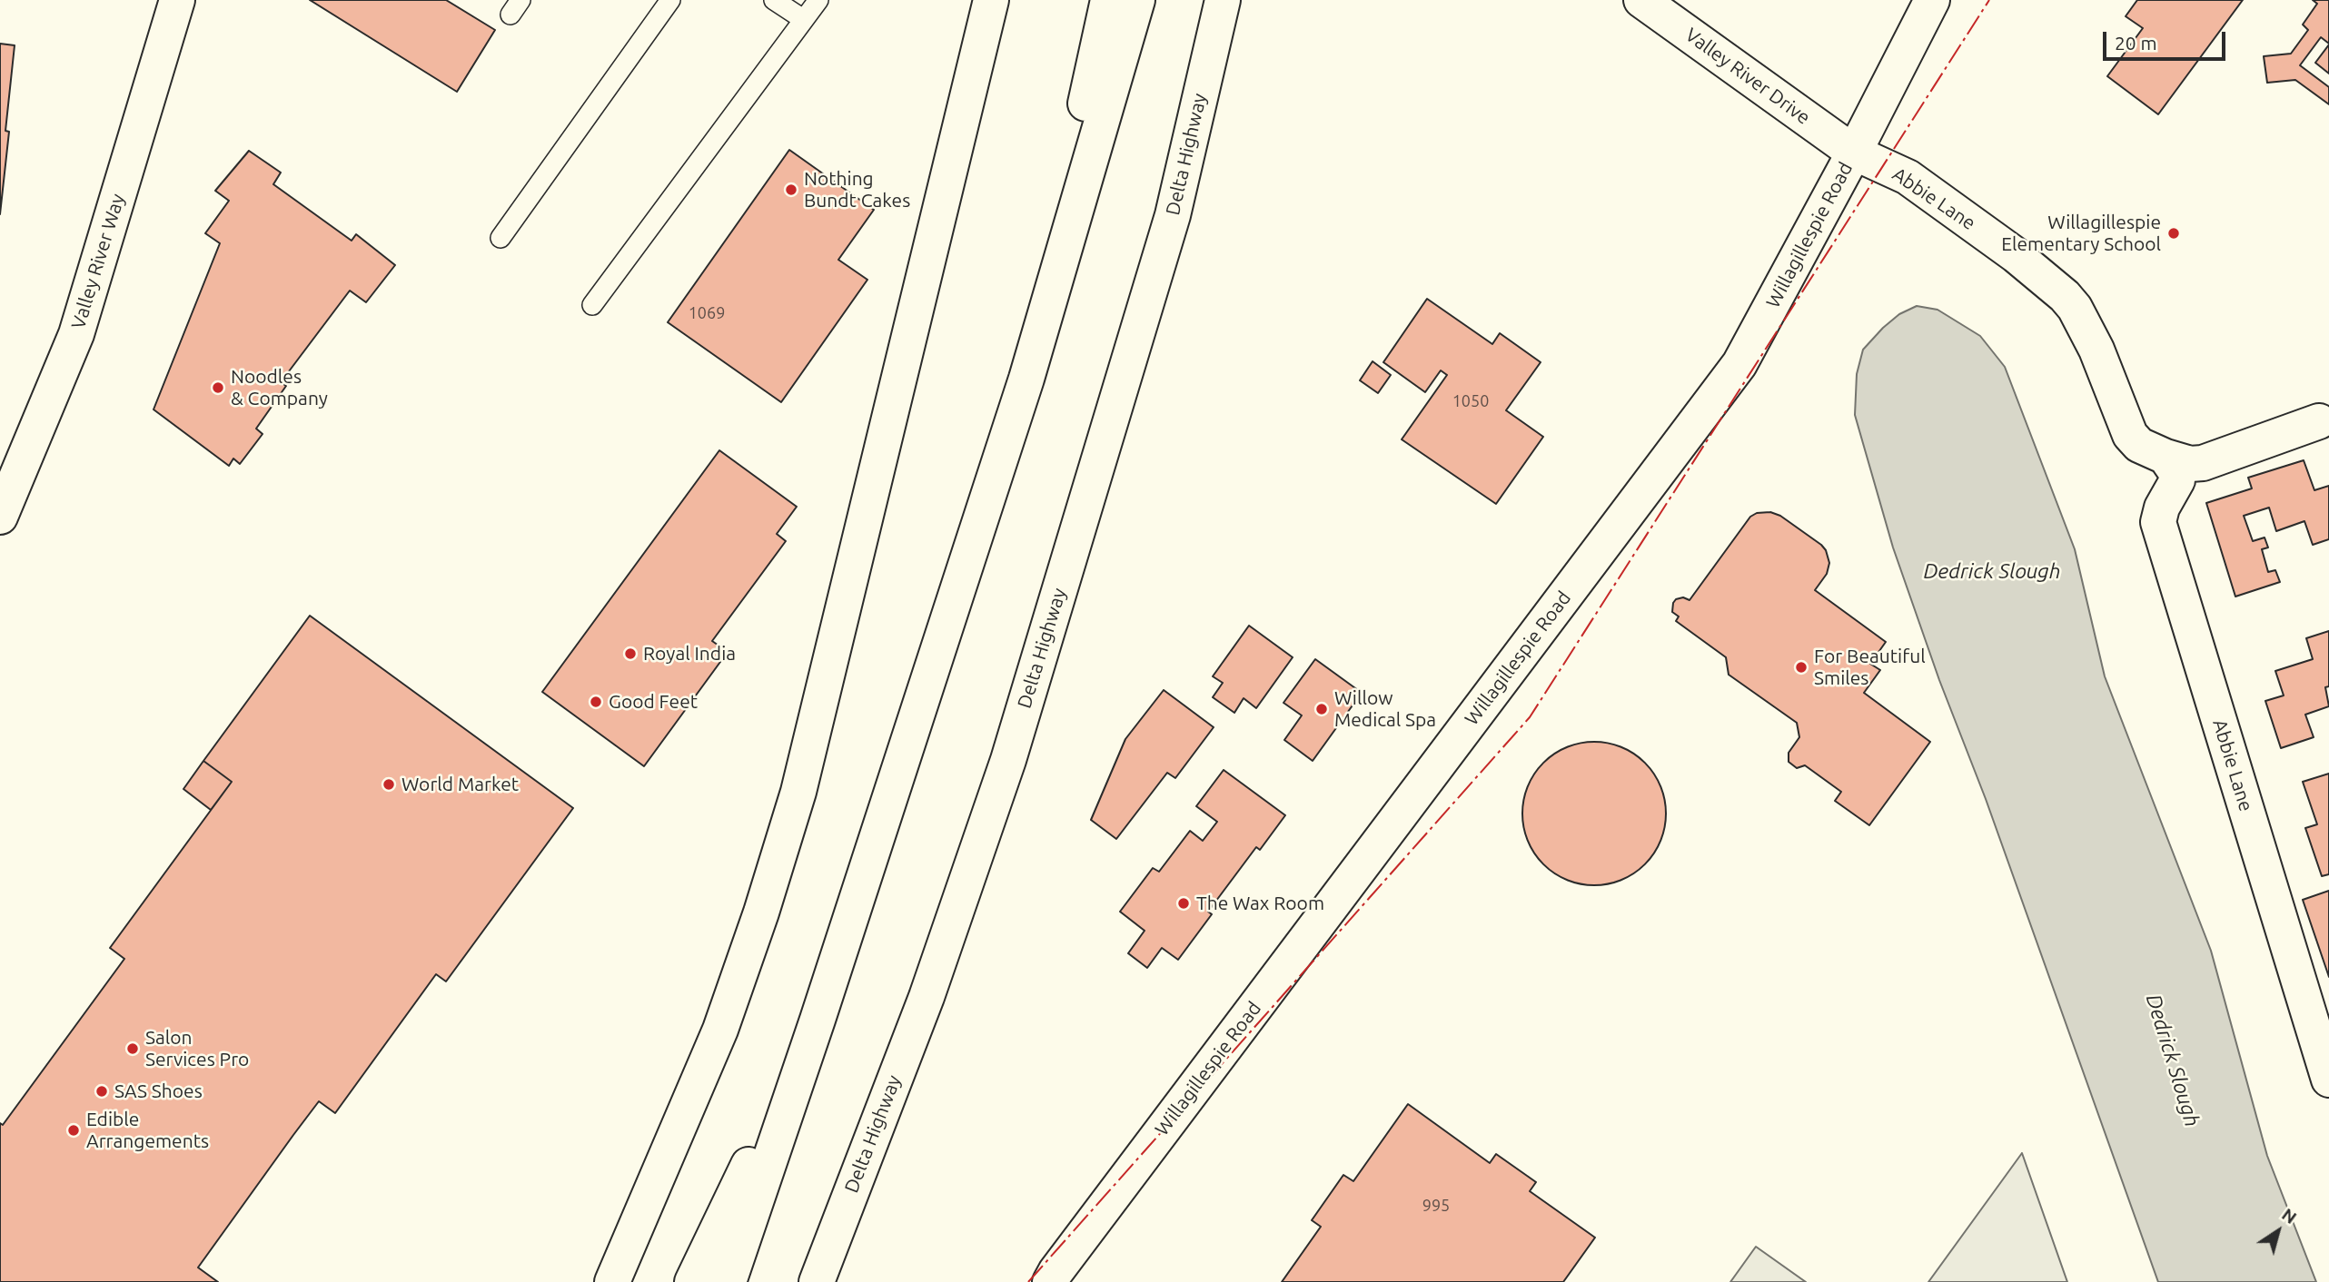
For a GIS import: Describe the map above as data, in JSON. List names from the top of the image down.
{
  "streets": {
    "main road": [
      "Valley River Drive",
      "Delta Highway",
      "Abbie Lane",
      "Willagillespie Road",
      "Valley River Way"
    ]
  },
  "crossings": [
    ["Valley River Drive", "Abbie Lane"],
    ["Valley River Drive", "Willagillespie Road"],
    ["Abbie Lane", "Willagillespie Road"]
  ],
  "water": ["Dedrick Slough"],
  "places": [
    "Nothing Bundt Cakes",
    "Willagillespie Elementary School",
    "Noodles & Company",
    "Royal India",
    "For Beautiful Smiles",
    "Good Feet",
    "Willow Medical Spa",
    "World Market",
    "The Wax Room",
    "Salon Services Pro",
    "SAS Shoes",
    "Edible Arrangements"
  ],
  "house_numbers": ["1069", "1050", "995"],
  "scale_bar": "20 m",
  "north": "top right"
}
